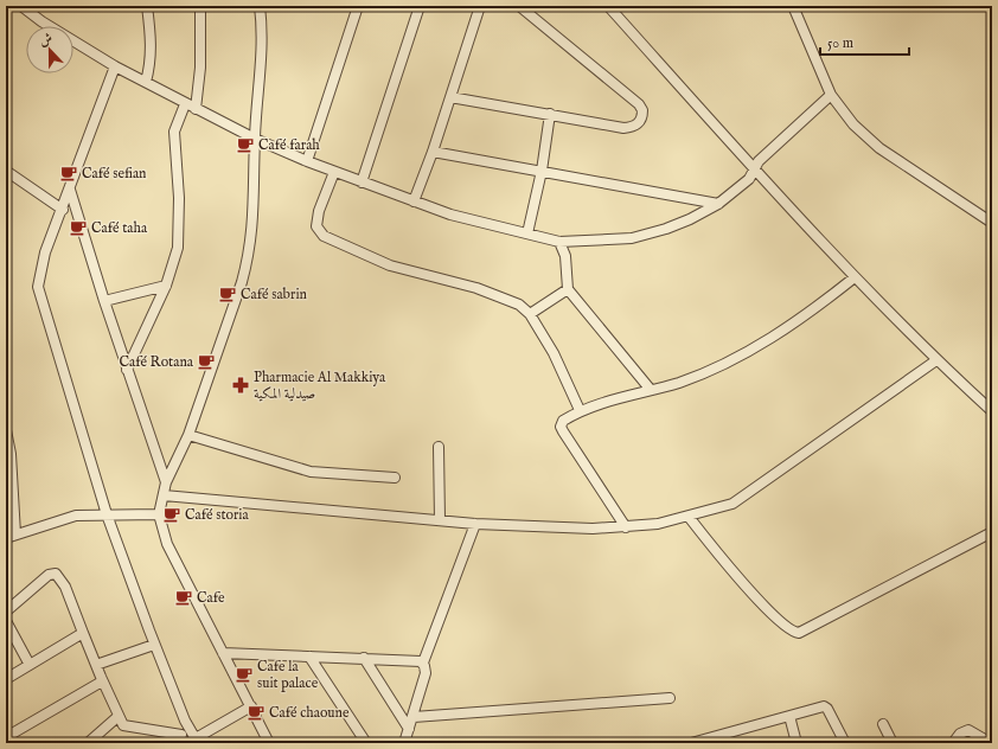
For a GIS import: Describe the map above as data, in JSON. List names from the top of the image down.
{
  "places": {
    "cafe": [
      "Café farah",
      "Café sefian",
      "Café taha",
      "Café sabrin",
      "Café Rotana",
      "Café storia",
      "Cafe",
      "Cafe la suit palace",
      "Café chaoune"
    ],
    "pharmacy": ["Pharmacie Al Makkiya صيدلية المكية"]
  },
  "scale_bar": "50 m",
  "north": "top"
}
